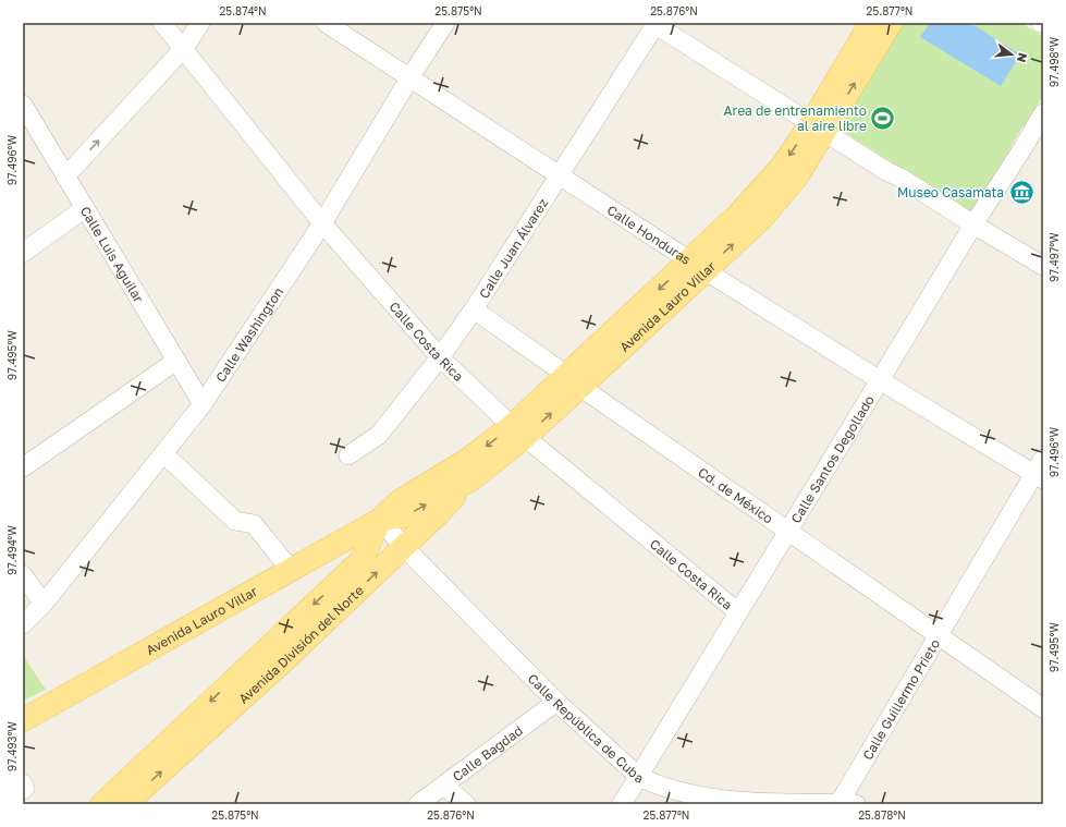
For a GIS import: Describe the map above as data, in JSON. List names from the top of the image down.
{
  "streets": {
    "main road": ["Avenida Lauro Villar", "Avenida División del Norte"],
    "street": [
      "Calle Honduras",
      "Calle Juan Álvarez",
      "Calle Luis Aguilar",
      "Calle Washington",
      "Calle Costa Rica",
      "Calle Santos Degollado",
      "Cd. de México",
      "Calle Guillermo Prieto",
      "Calle República de Cuba",
      "Calle Bagdad"
    ]
  },
  "crossings": [
    ["Calle Honduras", "Calle Juan Álvarez"],
    ["Calle Honduras", "Avenida Lauro Villar"],
    ["Calle Honduras", "Calle Washington"],
    ["Calle Honduras", "Calle Santos Degollado"],
    ["Calle Honduras", "Calle Guillermo Prieto"],
    ["Calle Juan Álvarez", "Calle Costa Rica"],
    ["Calle Juan Álvarez", "Cd. de México"],
    ["Calle Luis Aguilar", "Calle Washington"],
    ["Avenida Lauro Villar", "Calle Costa Rica"],
    ["Avenida Lauro Villar", "Cd. de México"],
    ["Avenida Lauro Villar", "Avenida División del Norte"],
    ["Avenida Lauro Villar", "Calle República de Cuba"],
    ["Calle Washington", "Calle Costa Rica"],
    ["Calle Costa Rica", "Calle Santos Degollado"],
    ["Calle Santos Degollado", "Cd. de México"],
    ["Calle Santos Degollado", "Calle República de Cuba"],
    ["Cd. de México", "Calle Guillermo Prieto"],
    ["Avenida División del Norte", "Calle República de Cuba"],
    ["Calle Guillermo Prieto", "Calle República de Cuba"],
    ["Calle República de Cuba", "Calle Bagdad"]
  ],
  "places": {
    "sports": ["Area de entrenamiento al aire libre"],
    "museum": ["Museo Casamata"]
  },
  "north": "right",
  "coordinates": [
    "25.874°N",
    "25.875°N",
    "25.876°N",
    "25.877°N",
    "97.498°W",
    "97.496°W",
    "97.497°W",
    "97.495°W",
    "97.494°W",
    "97.493°W",
    "25.878°N"
  ]
}
